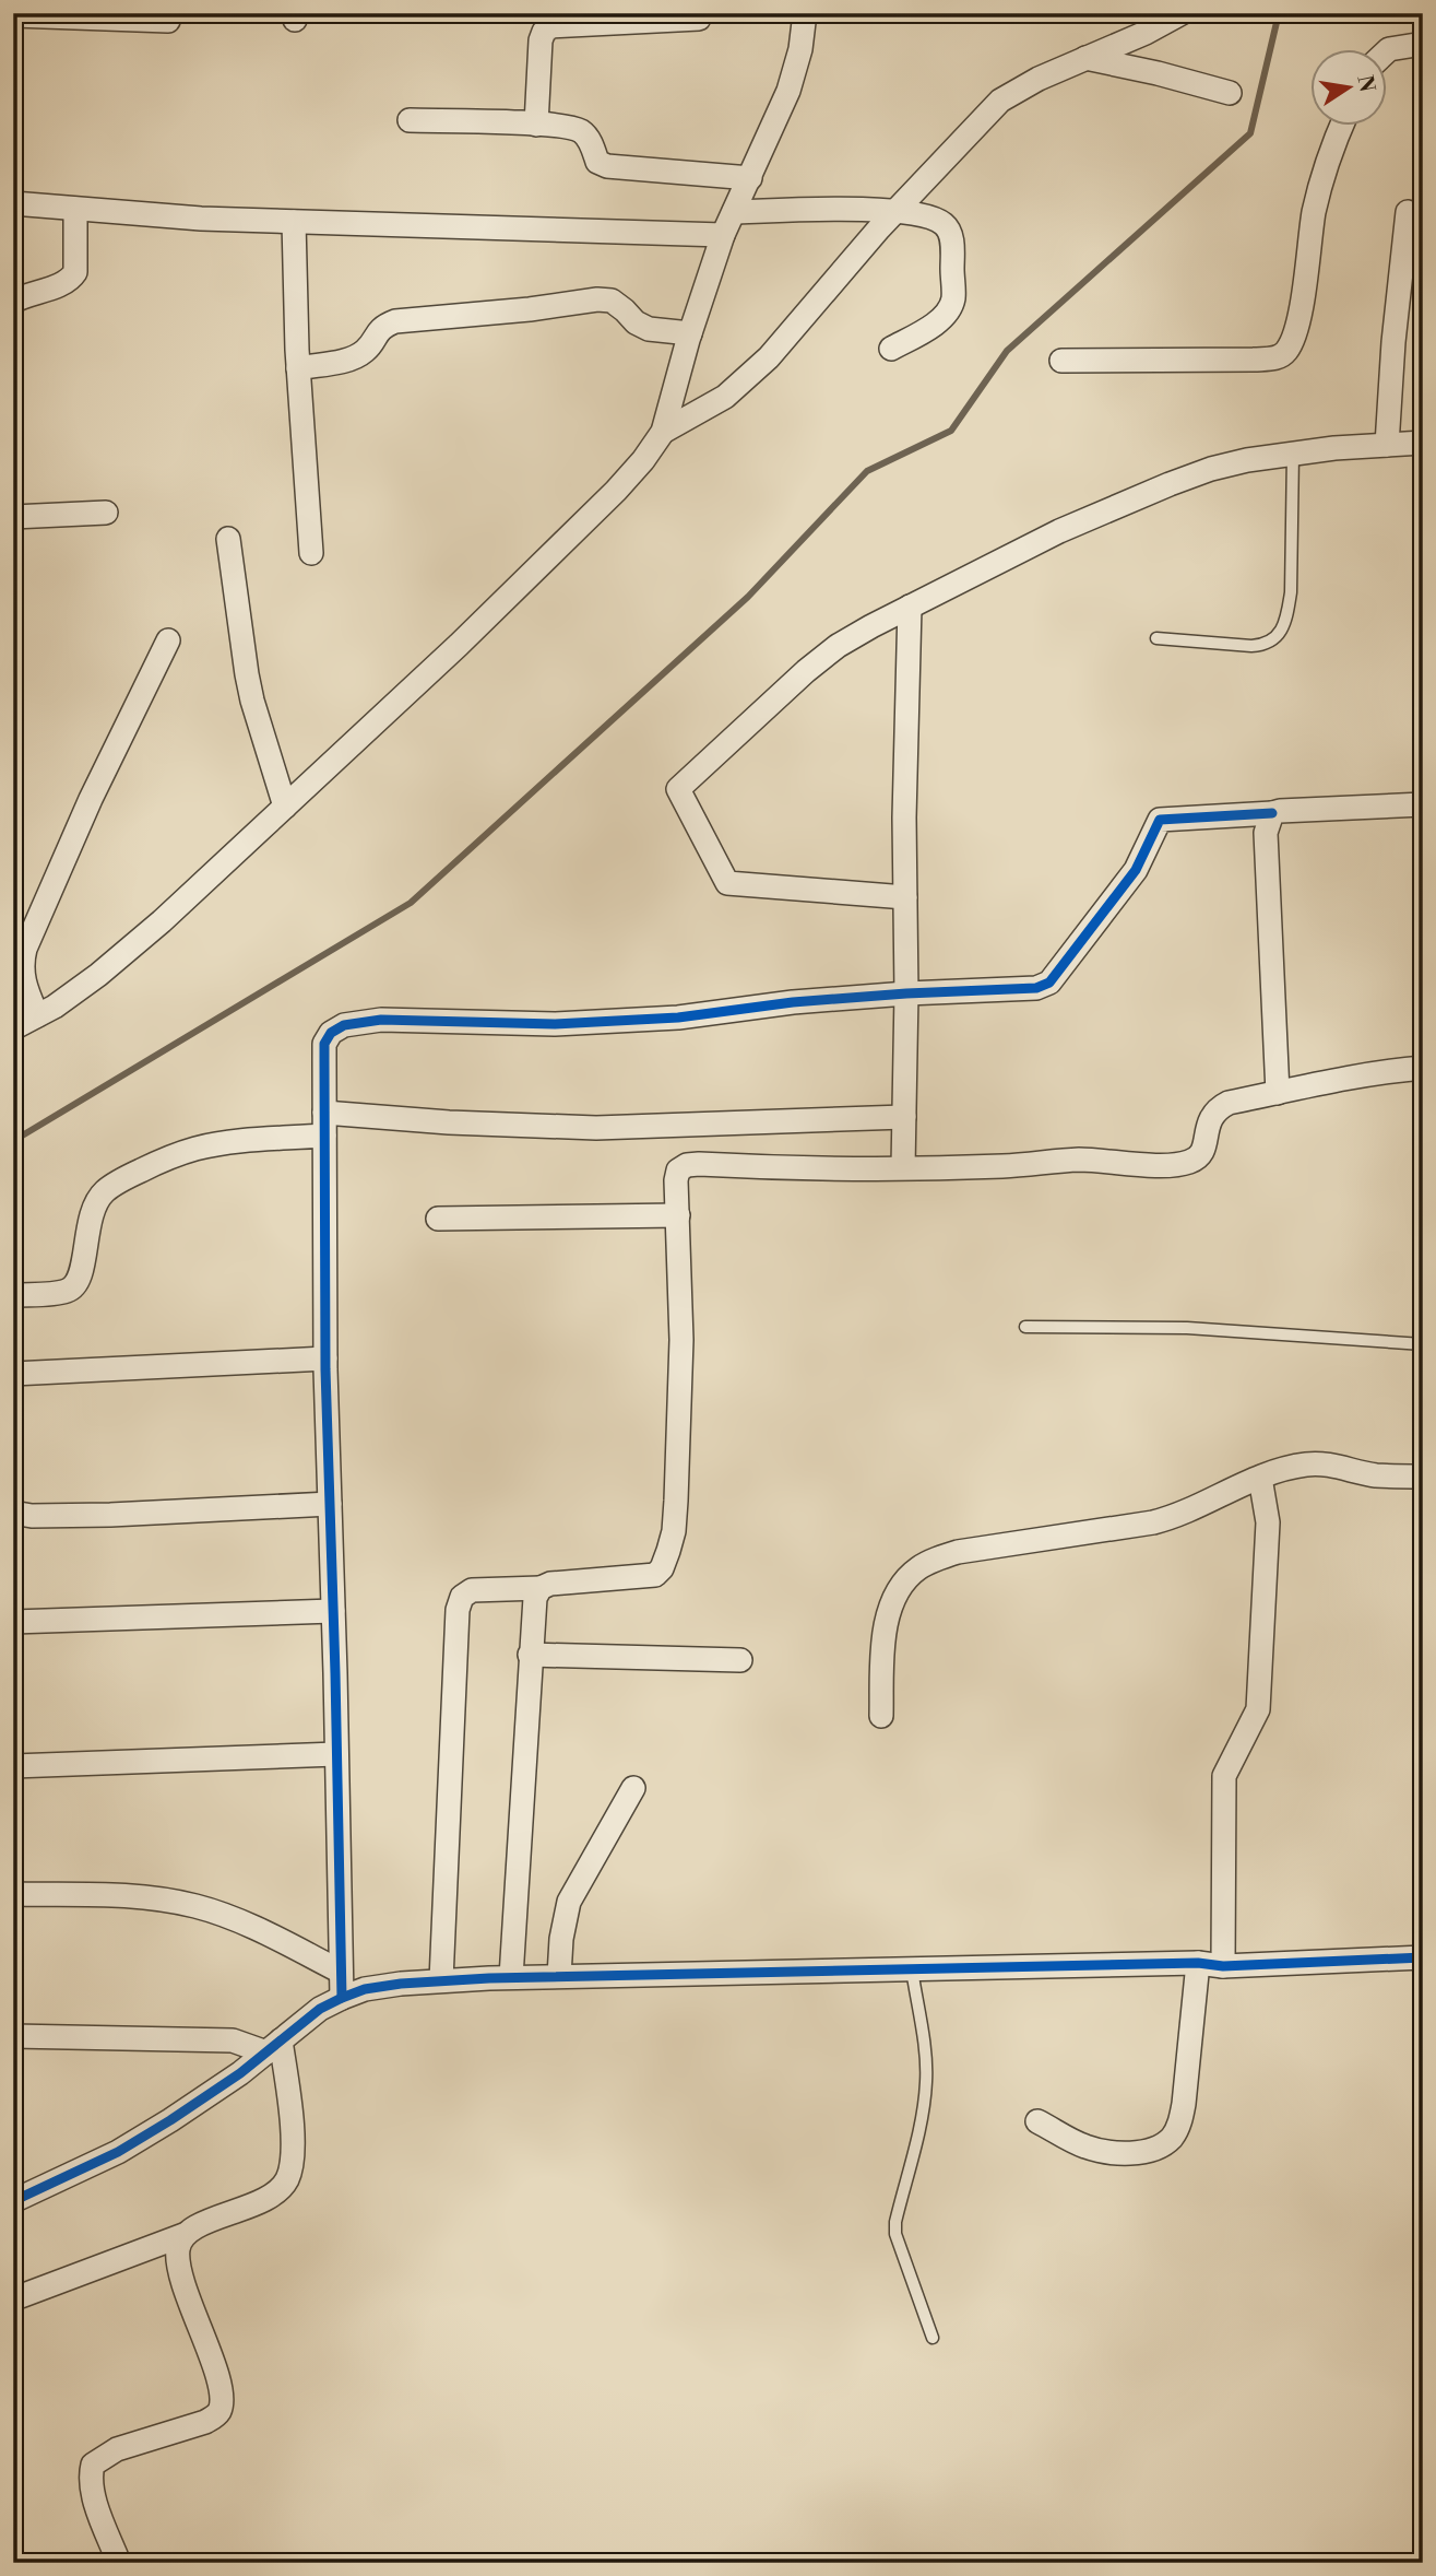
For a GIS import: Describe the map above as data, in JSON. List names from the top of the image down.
{
  "north": "right"
}
